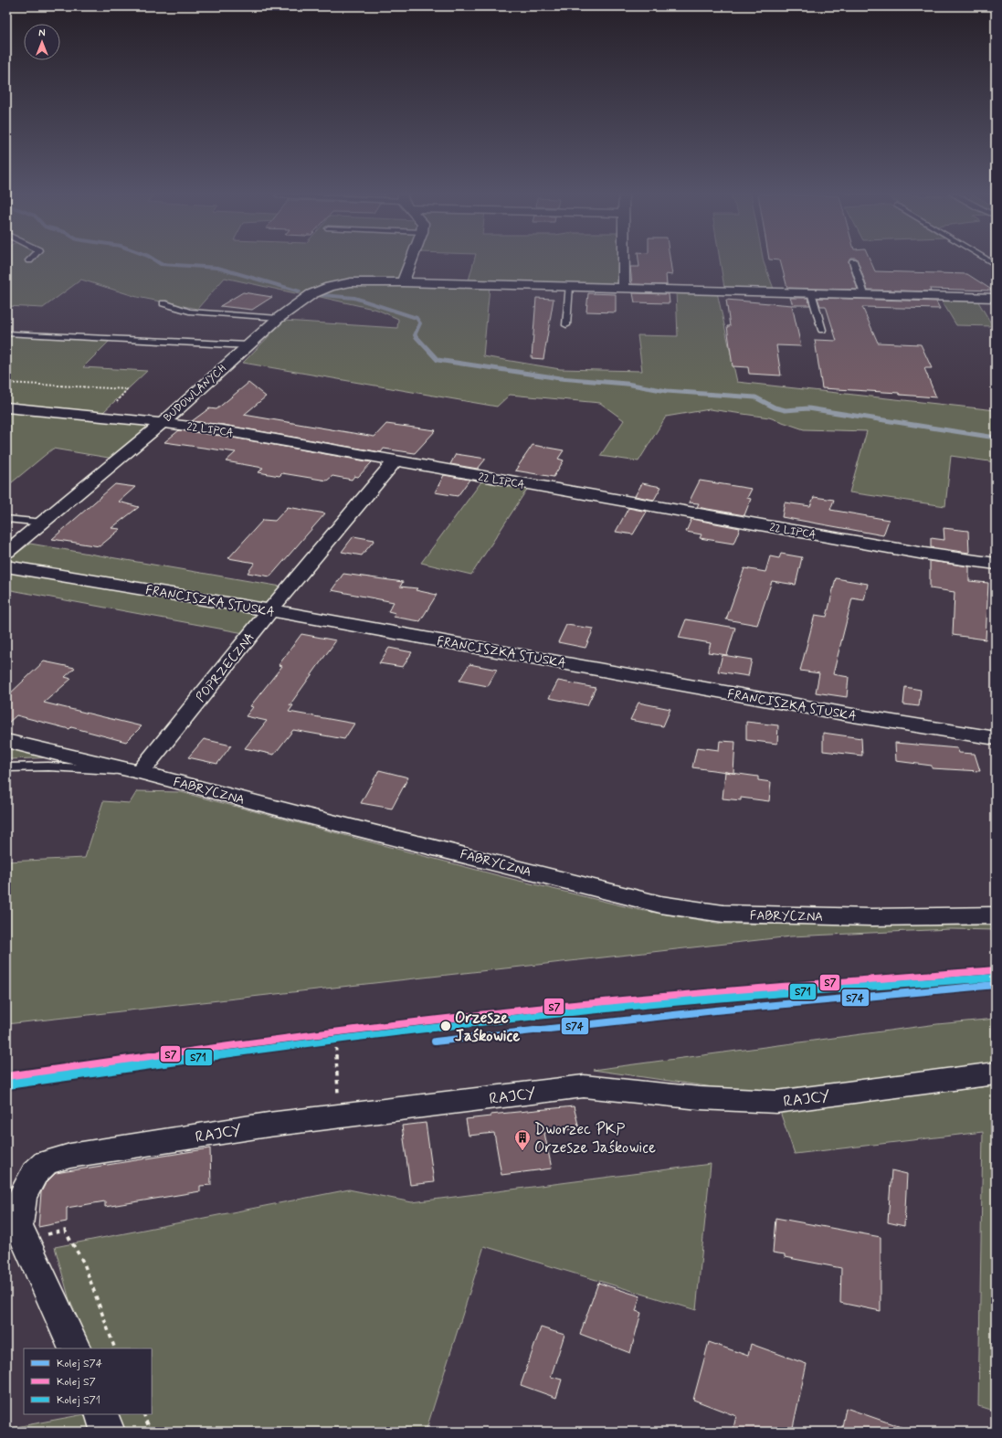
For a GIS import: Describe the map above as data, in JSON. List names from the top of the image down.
{
  "streets": {
    "street": [
      "BUDOWLANYCH",
      "22 LIPCA",
      "FRANCISZKA STUSKA",
      "POPRZECZNA",
      "FABRYCZNA",
      "RAJCY"
    ]
  },
  "crossings": [
    ["BUDOWLANYCH", "22 LIPCA"],
    ["22 LIPCA", "POPRZECZNA"],
    ["FRANCISZKA STUSKA", "POPRZECZNA"],
    ["POPRZECZNA", "FABRYCZNA"]
  ],
  "places": {
    "other": ["Orzesze Jaśkowice"],
    "building": ["Dworzec PKP Orzesze Jaśkowice"]
  },
  "lines": ["rail line S7", "rail line S71", "rail line S74"],
  "legend": ["Kolej S74", "Kolej S7", "Kolej S71"],
  "north": "top"
}
